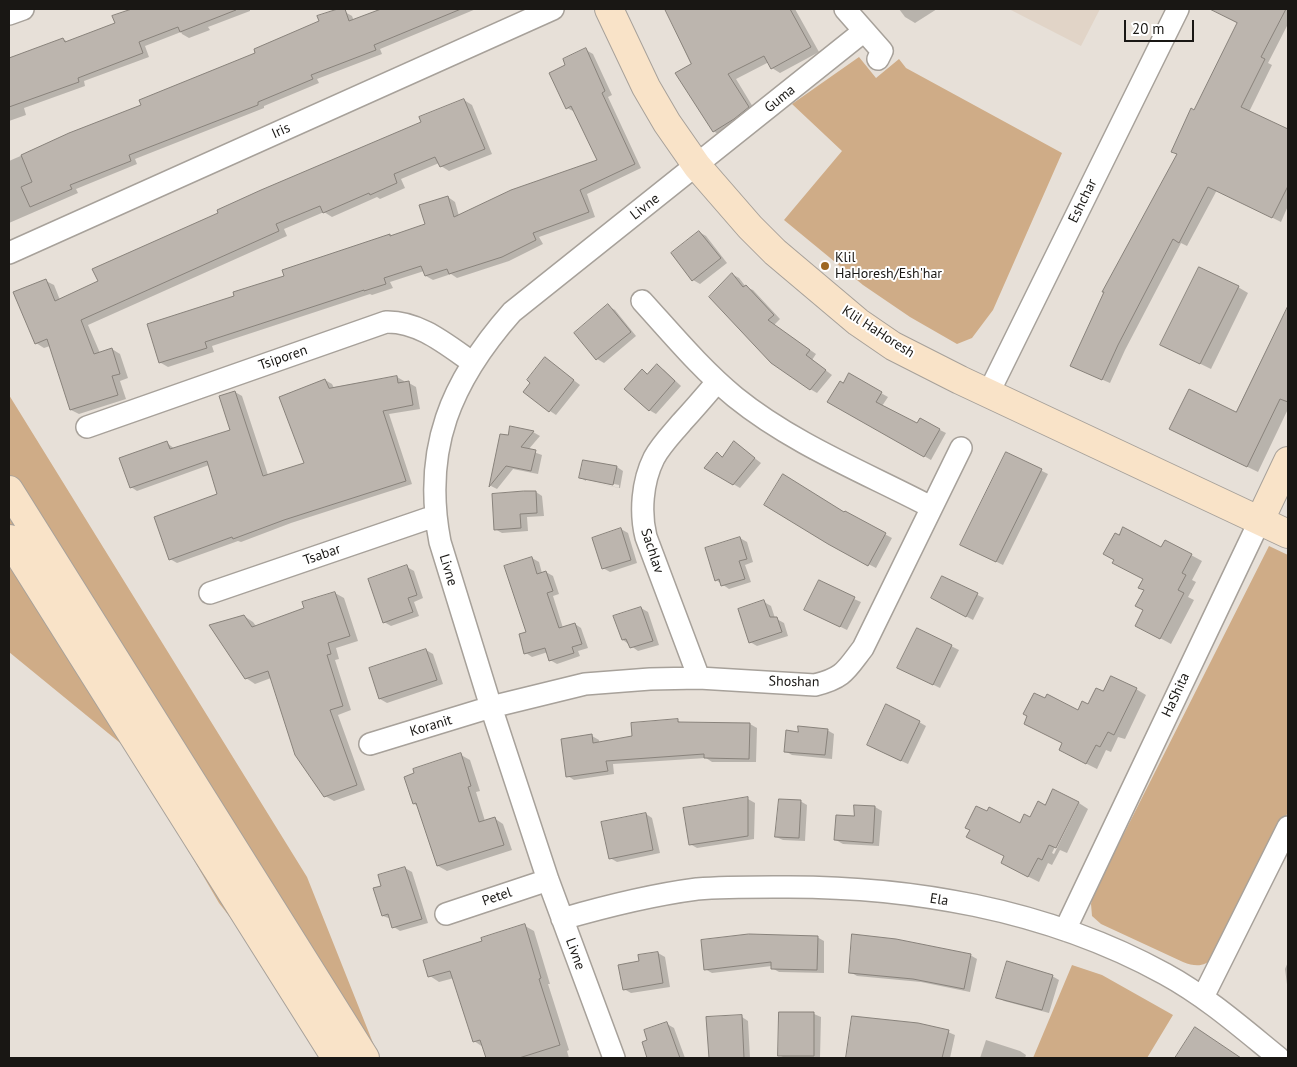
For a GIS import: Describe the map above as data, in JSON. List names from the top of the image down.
{
  "streets": {
    "main road": ["Klil HaHoresh", "HaShita"],
    "street": [
      "Guma",
      "Iris",
      "Eshchar",
      "Livne",
      "Tsiporen",
      "Sachlav",
      "Tsabar",
      "Shoshan",
      "Koranit",
      "Petel",
      "Ela"
    ]
  },
  "crossings": [
    ["Guma", "Livne"],
    ["Guma", "Klil HaHoresh"],
    ["Eshchar", "Klil HaHoresh"],
    ["Livne", "Klil HaHoresh"],
    ["Livne", "Tsiporen"],
    ["Livne", "Tsabar"],
    ["Livne", "Shoshan"],
    ["Livne", "Koranit"],
    ["Livne", "Petel"],
    ["Livne", "Ela"],
    ["Klil HaHoresh", "HaShita"],
    ["Sachlav", "Shoshan"],
    ["Shoshan", "Koranit"],
    ["HaShita", "Ela"]
  ],
  "places": ["Klil HaHoresh/Esh'har"],
  "scale_bar": "20 m"
}
